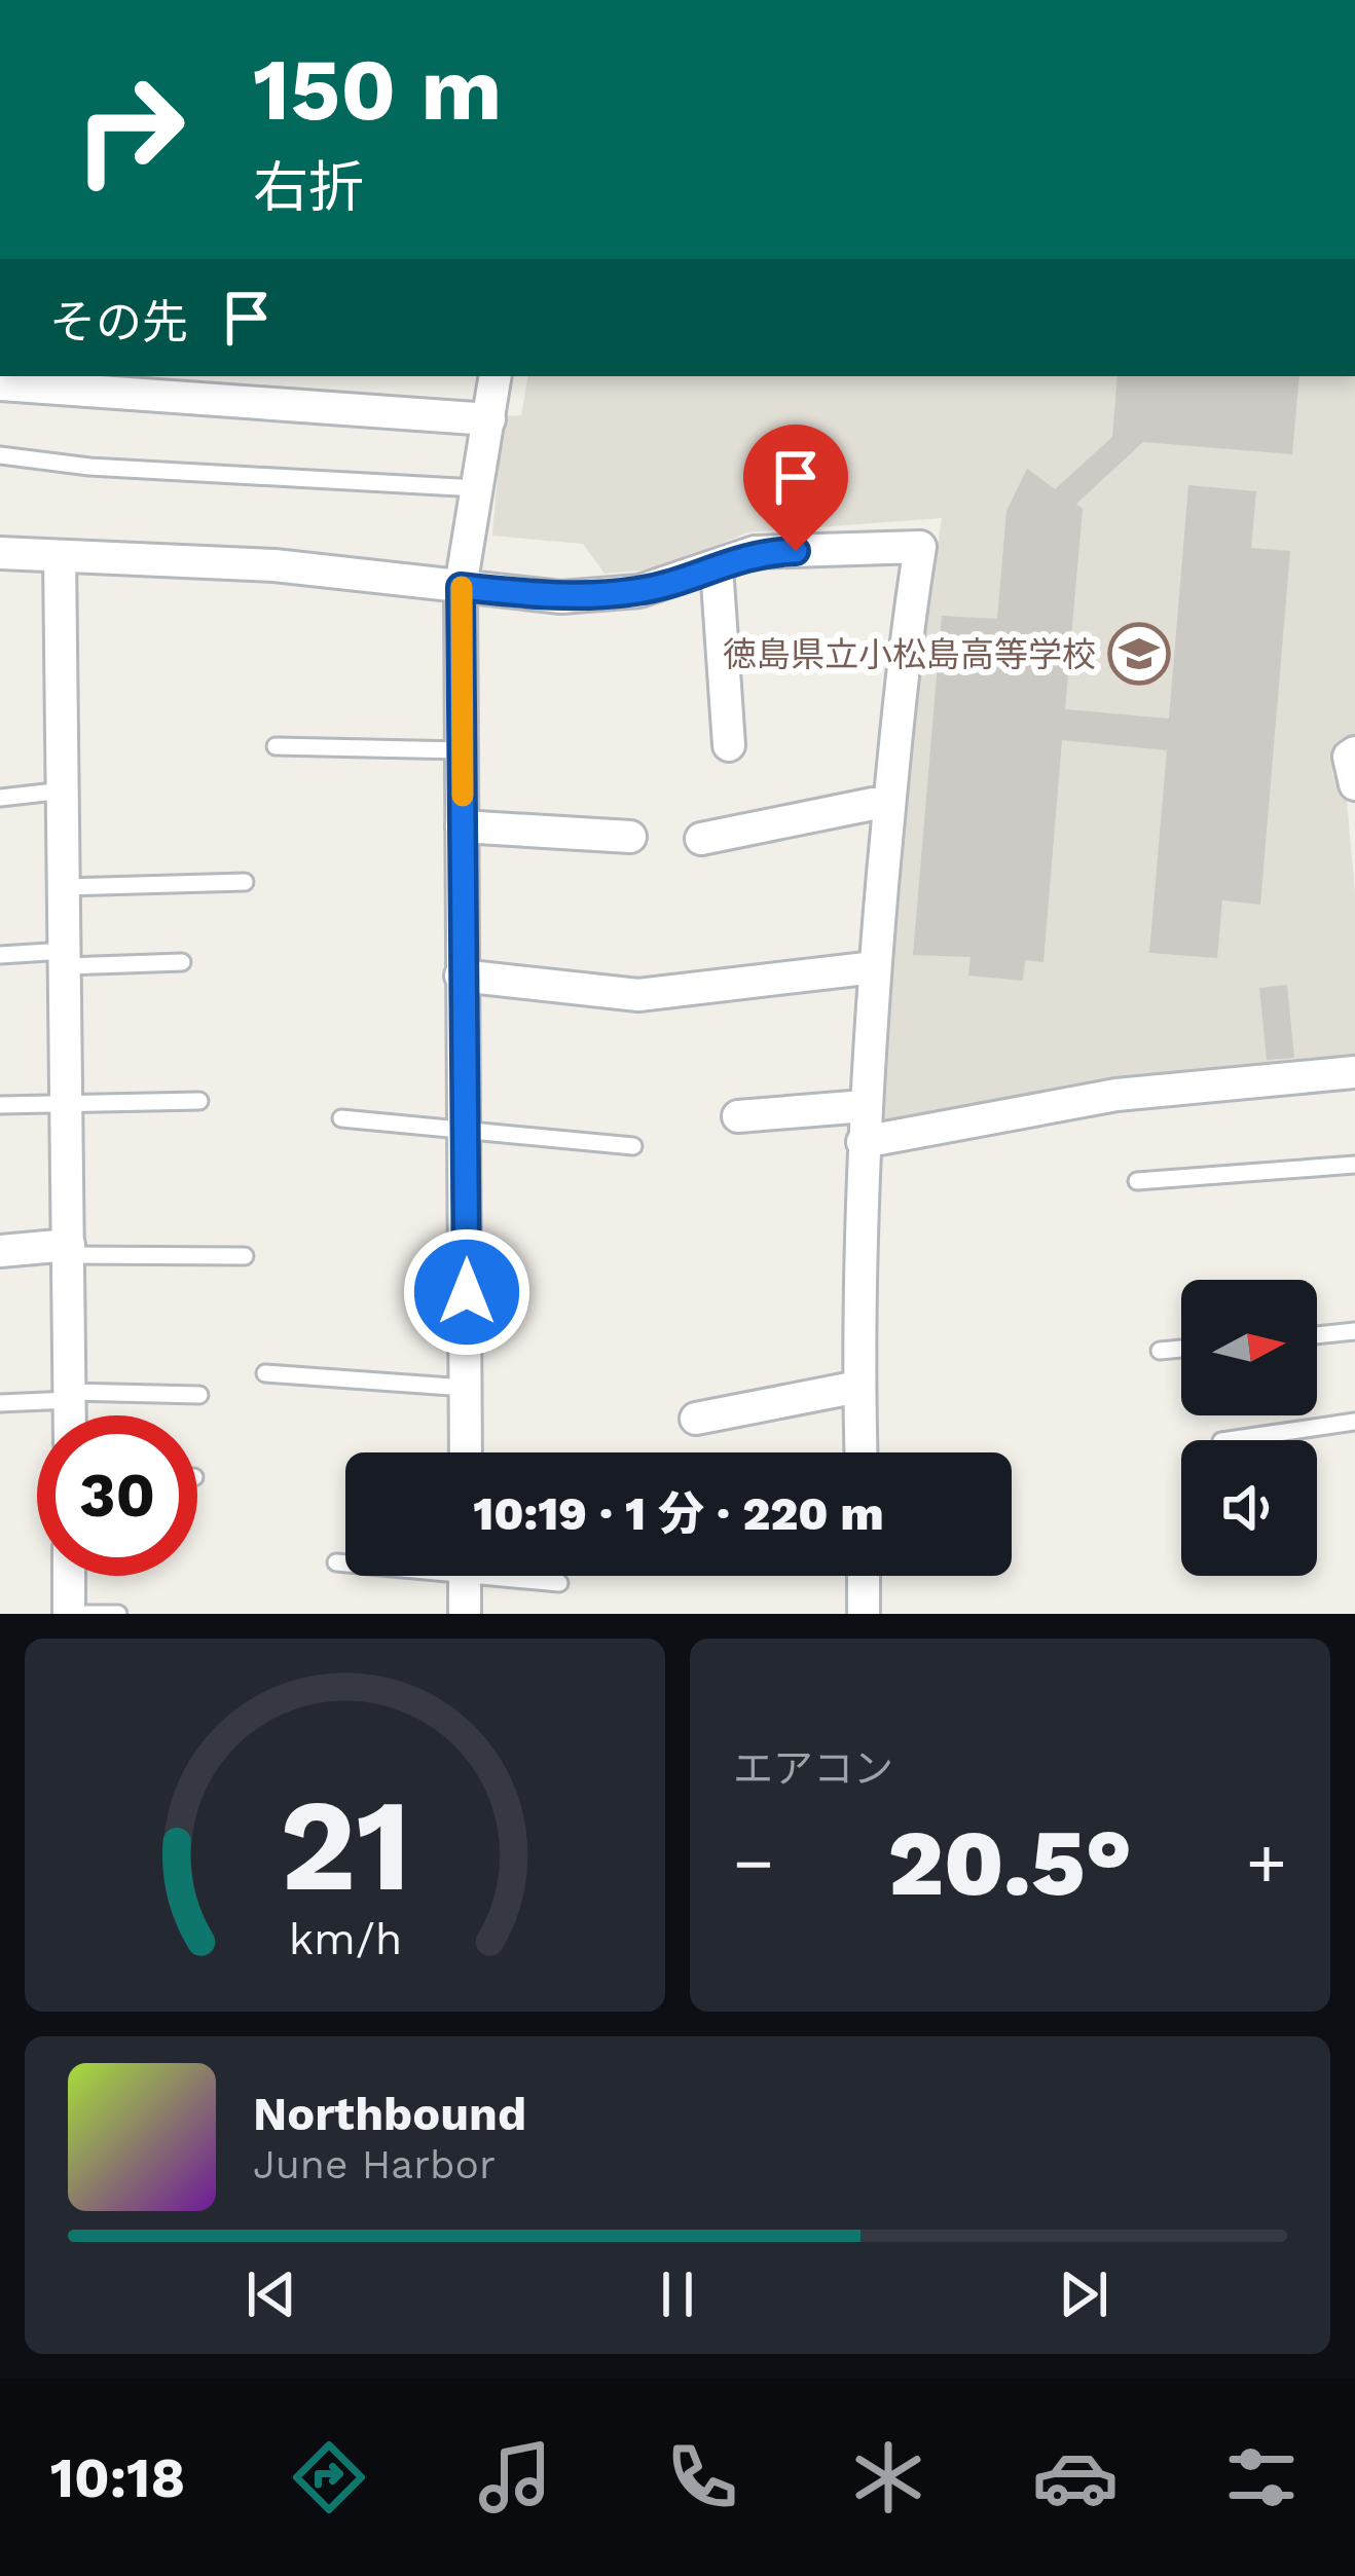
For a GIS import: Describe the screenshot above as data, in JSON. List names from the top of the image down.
{
  "places": {
    "school or university": ["徳島県立小松島高等学校"]
  },
  "north": "right",
  "page": {
    "turn": ["150 m", "右折"],
    "then": "その先",
    "limit": "30",
    "trip": "10:19 · 1 分 · 220 m",
    "tile": "エアコン",
    "heat": ["−", "20.5°", "+"],
    "song": ["Northbound", "June Harbor"],
    "tabs": "10:18",
    "gauge": ["21", "km/h"]
  }
}
